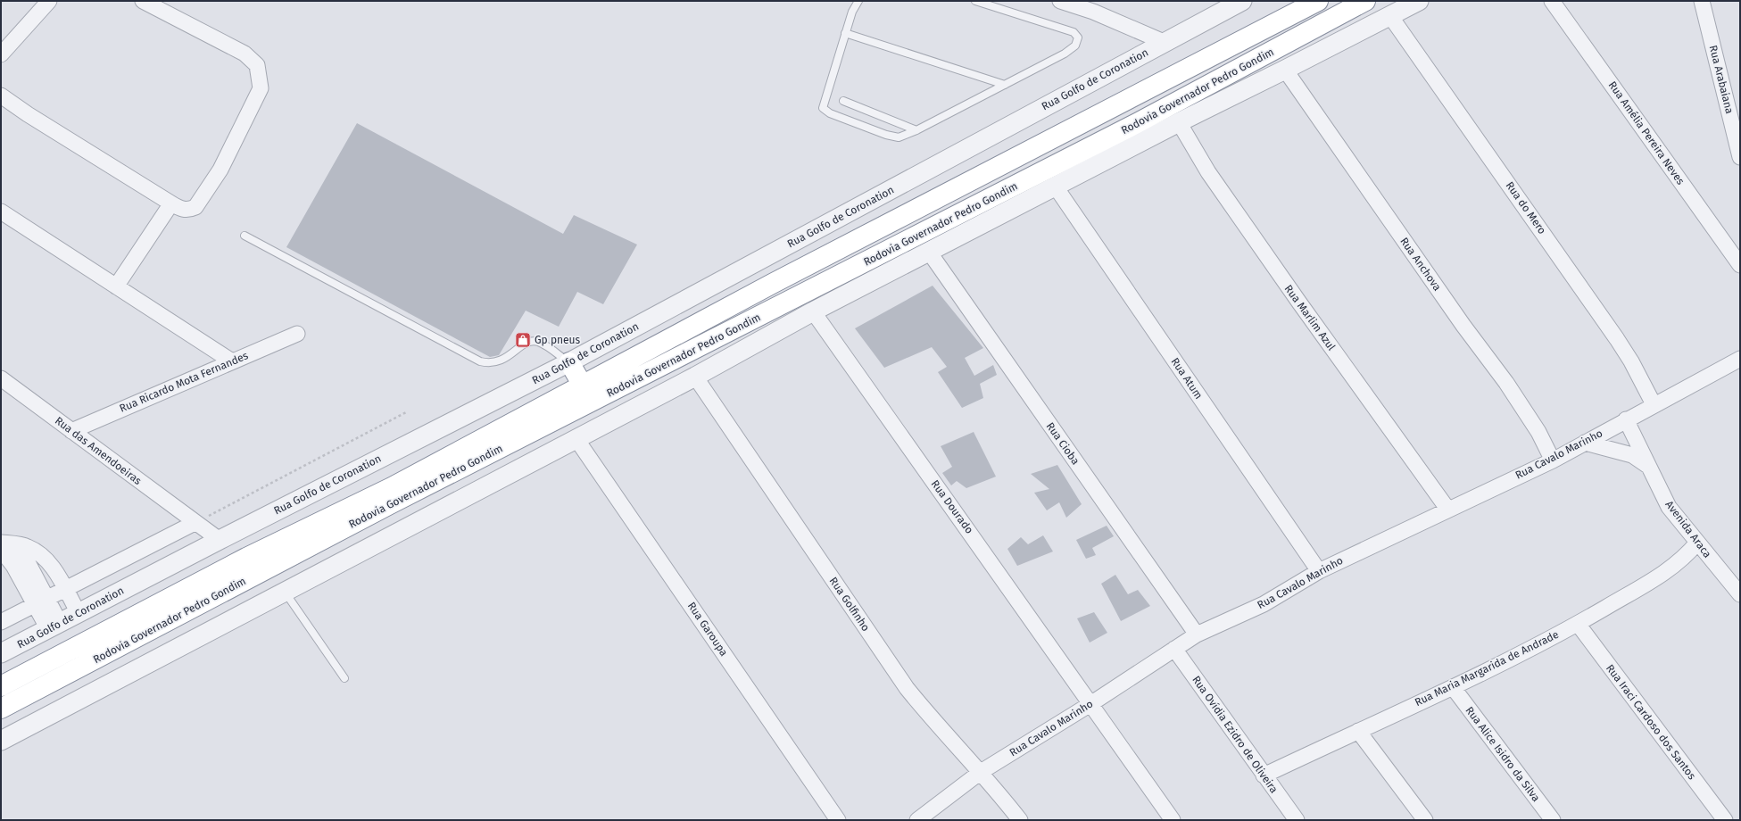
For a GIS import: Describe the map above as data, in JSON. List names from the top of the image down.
{
  "streets": {
    "highway": ["Rodovia Governador Pedro Gondim"],
    "street": [
      "Rua Golfo de Coronation",
      "Rua Arabaiana",
      "Rua Amélia Pereira Neves",
      "Rua do Mero",
      "Rua Anchova",
      "Rua Marlim Azul",
      "Rua Atum",
      "Rua Ricardo Mota Fernandes",
      "Rua Cioba",
      "Rua das Amendoeiras",
      "Rua Cavalo Marinho",
      "Rua Dourado",
      "Avenida Araca",
      "Rua Golfinho",
      "Rua Garoupa",
      "Rua Maria Margarida de Andrade",
      "Rua Iraci Cardoso dos Santos",
      "Rua Ovídia Ezidro de Oliveira",
      "Rua Alice Isidro da Silva"
    ]
  },
  "crossings": [
    ["Rua Golfo de Coronation", "Rua das Amendoeiras"],
    ["Rua do Mero", "Rua Cavalo Marinho"],
    ["Rua Anchova", "Rua Cavalo Marinho"],
    ["Rua Marlim Azul", "Rua Cavalo Marinho"],
    ["Rua Atum", "Rua Cavalo Marinho"],
    ["Rua Ricardo Mota Fernandes", "Rua das Amendoeiras"],
    ["Rua Cioba", "Rua Cavalo Marinho"],
    ["Rua Cavalo Marinho", "Rua Dourado"],
    ["Rua Cavalo Marinho", "Avenida Araca"],
    ["Rua Cavalo Marinho", "Rua Golfinho"],
    ["Rua Cavalo Marinho", "Rua Ovídia Ezidro de Oliveira"],
    ["Avenida Araca", "Rua Maria Margarida de Andrade"],
    ["Rua Maria Margarida de Andrade", "Rua Iraci Cardoso dos Santos"],
    ["Rua Maria Margarida de Andrade", "Rua Ovídia Ezidro de Oliveira"],
    ["Rua Maria Margarida de Andrade", "Rua Alice Isidro da Silva"]
  ],
  "places": {
    "shop": ["Gp pneus"]
  }
}
